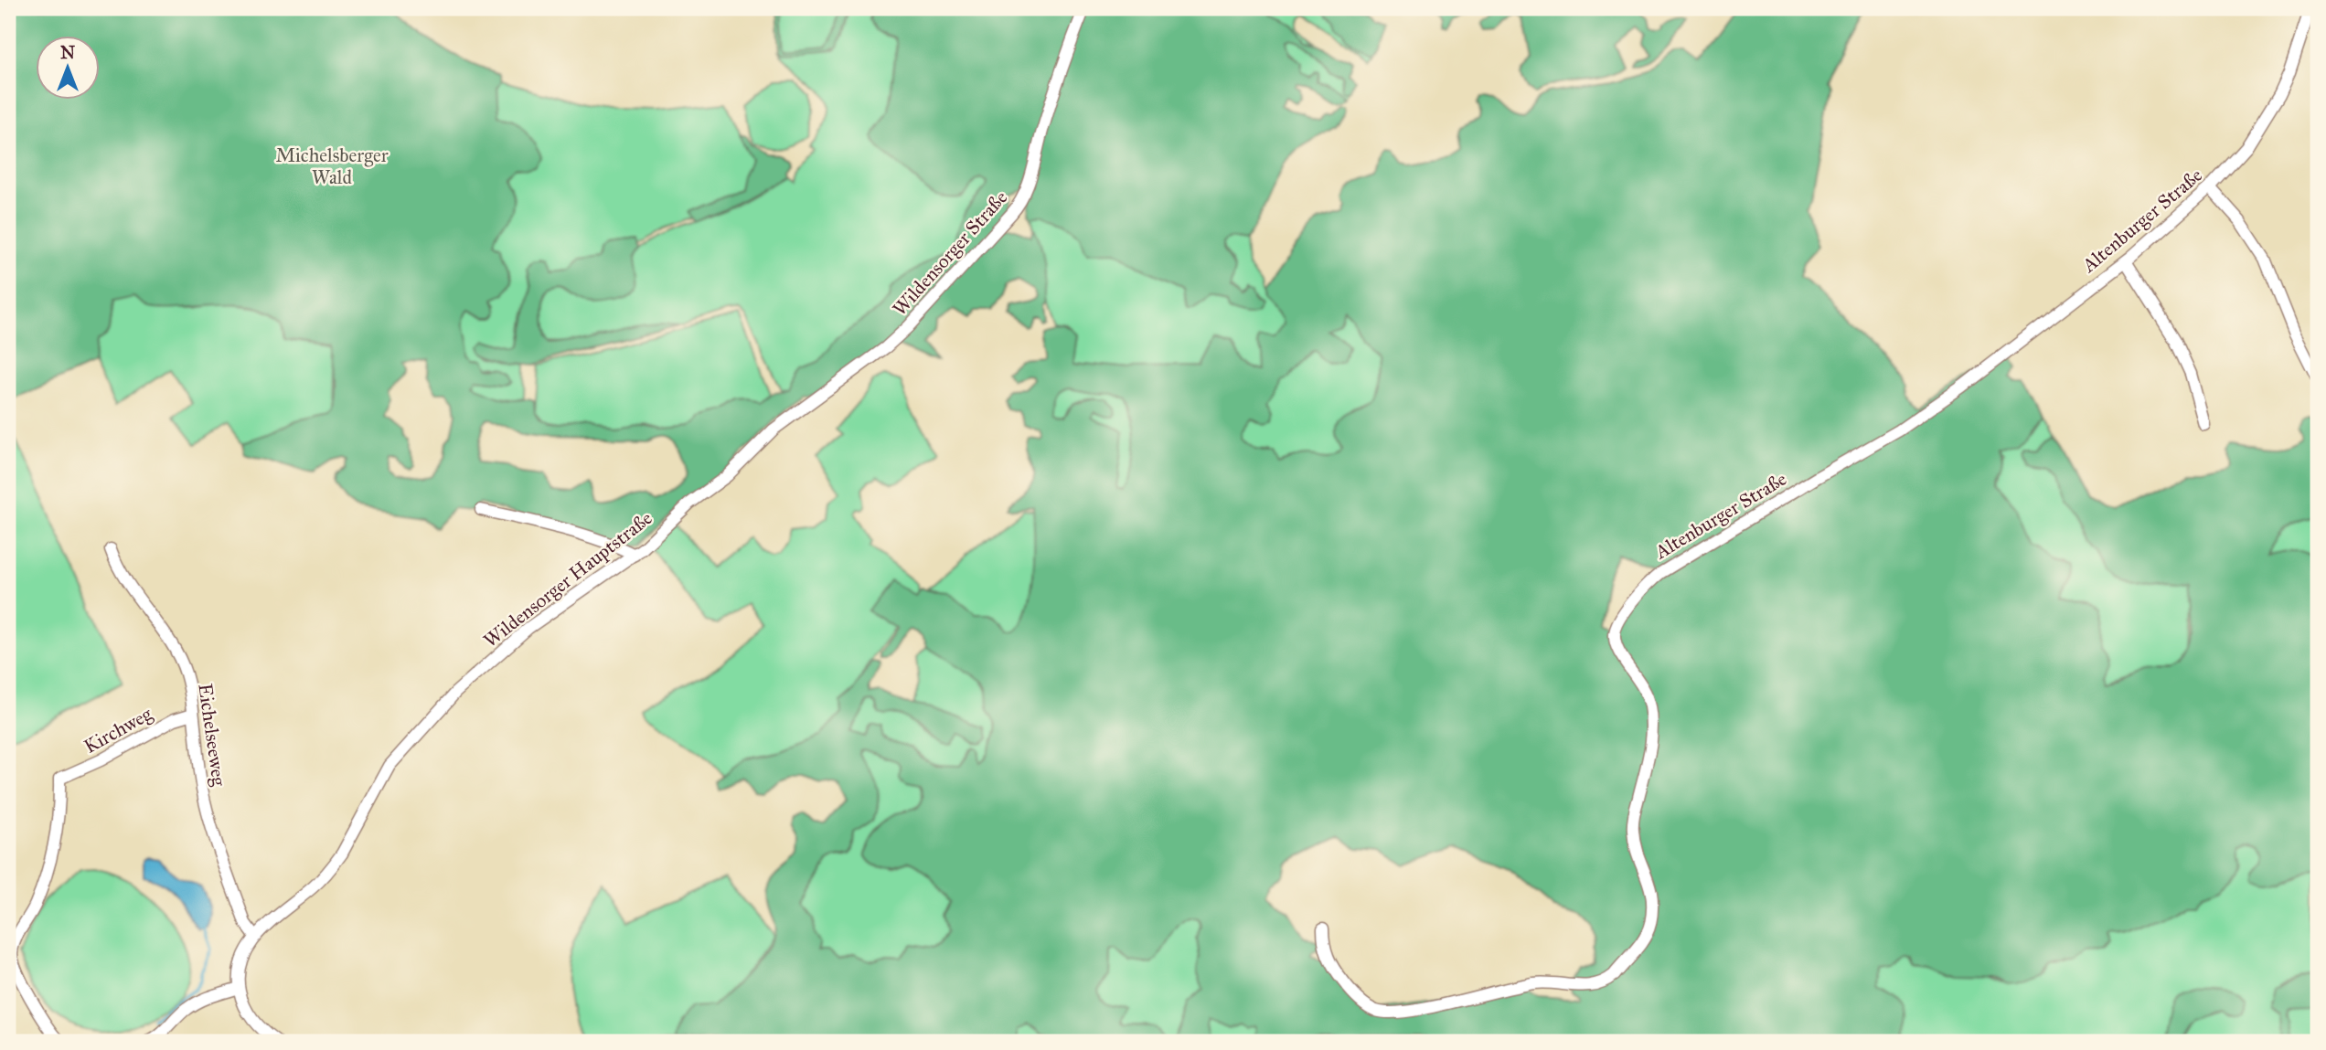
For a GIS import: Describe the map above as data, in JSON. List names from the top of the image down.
{
  "streets": {
    "street": [
      "Altenburger Straße",
      "Wildensorger Straße",
      "Wildensorger Hauptstraße",
      "Kirchweg",
      "Eichelseeweg"
    ]
  },
  "crossings": [
    ["Wildensorger Straße", "Wildensorger Hauptstraße"],
    ["Wildensorger Hauptstraße", "Eichelseeweg"],
    ["Kirchweg", "Eichelseeweg"]
  ],
  "parks": ["Michelsberger Wald"],
  "north": "top"
}
